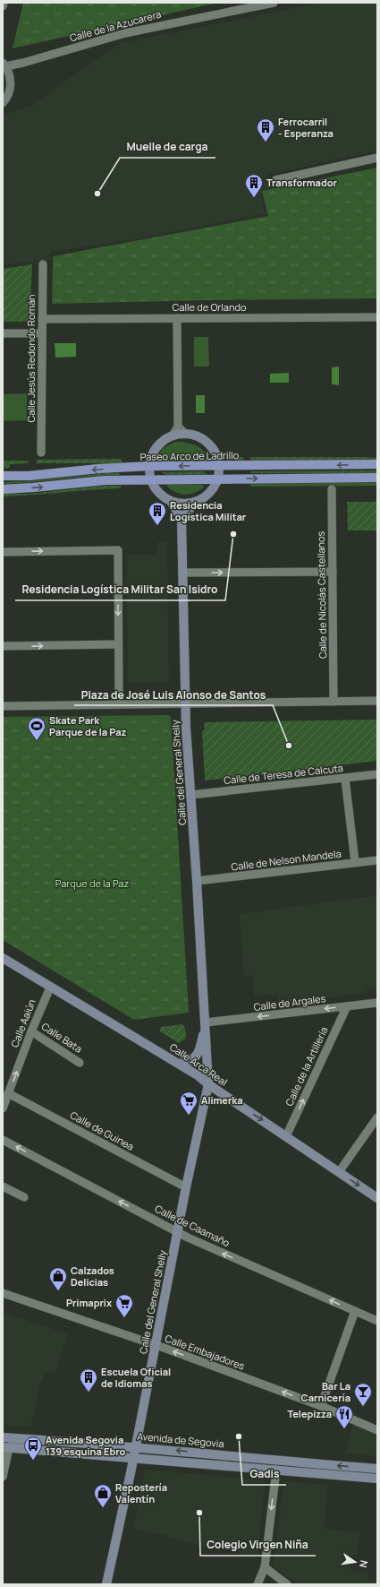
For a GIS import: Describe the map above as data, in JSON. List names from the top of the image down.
{
  "streets": {
    "main road": ["Paseo Arco de Ladrillo"],
    "street": [
      "Calle de la Azucarera",
      "Calle de Orlando",
      "Calle Jesús Redondo Román",
      "Calle de Nicolás Castellanos",
      "Calle del General Shelly",
      "Calle de Teresa de Calcuta",
      "Calle de Nelson Mandela",
      "Calle de Argales",
      "Calle Aaiún",
      "Calle Bata",
      "Calle Arca Real",
      "Calle de la Artillería",
      "Calle de Guinea",
      "Calle de Caamaño",
      "Calle Embajadores",
      "Avenida de Segovia"
    ]
  },
  "crossings": [
    ["Calle de Orlando", "Calle Jesús Redondo Román"],
    ["Calle del General Shelly", "Calle de Teresa de Calcuta"],
    ["Calle del General Shelly", "Calle de Nelson Mandela"],
    ["Calle del General Shelly", "Calle de Argales"],
    ["Calle del General Shelly", "Calle Arca Real"],
    ["Calle del General Shelly", "Calle de Guinea"],
    ["Calle del General Shelly", "Calle de Caamaño"],
    ["Calle del General Shelly", "Calle Embajadores"],
    ["Calle del General Shelly", "Avenida de Segovia"],
    ["Calle de Argales", "Calle de la Artillería"],
    ["Calle Aaiún", "Calle Bata"],
    ["Calle Aaiún", "Calle Arca Real"],
    ["Calle Aaiún", "Calle de Guinea"],
    ["Calle Arca Real", "Calle de la Artillería"]
  ],
  "one_way": [
    "Calle de Argales",
    "Calle Aaiún",
    "Calle de Caamaño",
    "Calle Embajadores"
  ],
  "parks": ["Parque de la Paz"],
  "places": {
    "building": [
      "Ferrocarril - Esperanza",
      "Transformador",
      "Residencia Logística Militar",
      "Escuela Oficial de Idiomas"
    ],
    "other": [
      "Muelle de carga",
      "Residencia Logística Militar San Isidro",
      "Plaza de José Luis Alonso de Santos",
      "Gadis",
      "Colegio Virgen Niña"
    ],
    "sports": ["Skate Park Parque de la Paz"],
    "supermarket": ["Alimerka", "Primaprix"],
    "shop": ["Calzados Delicias", "Repostería Valentín"],
    "bar": ["Bar La Carnicería"],
    "restaurant": ["Telepizza"],
    "bus stop": ["Avenida Segovia 139 esquina Ebro"]
  },
  "north": "right"
}
